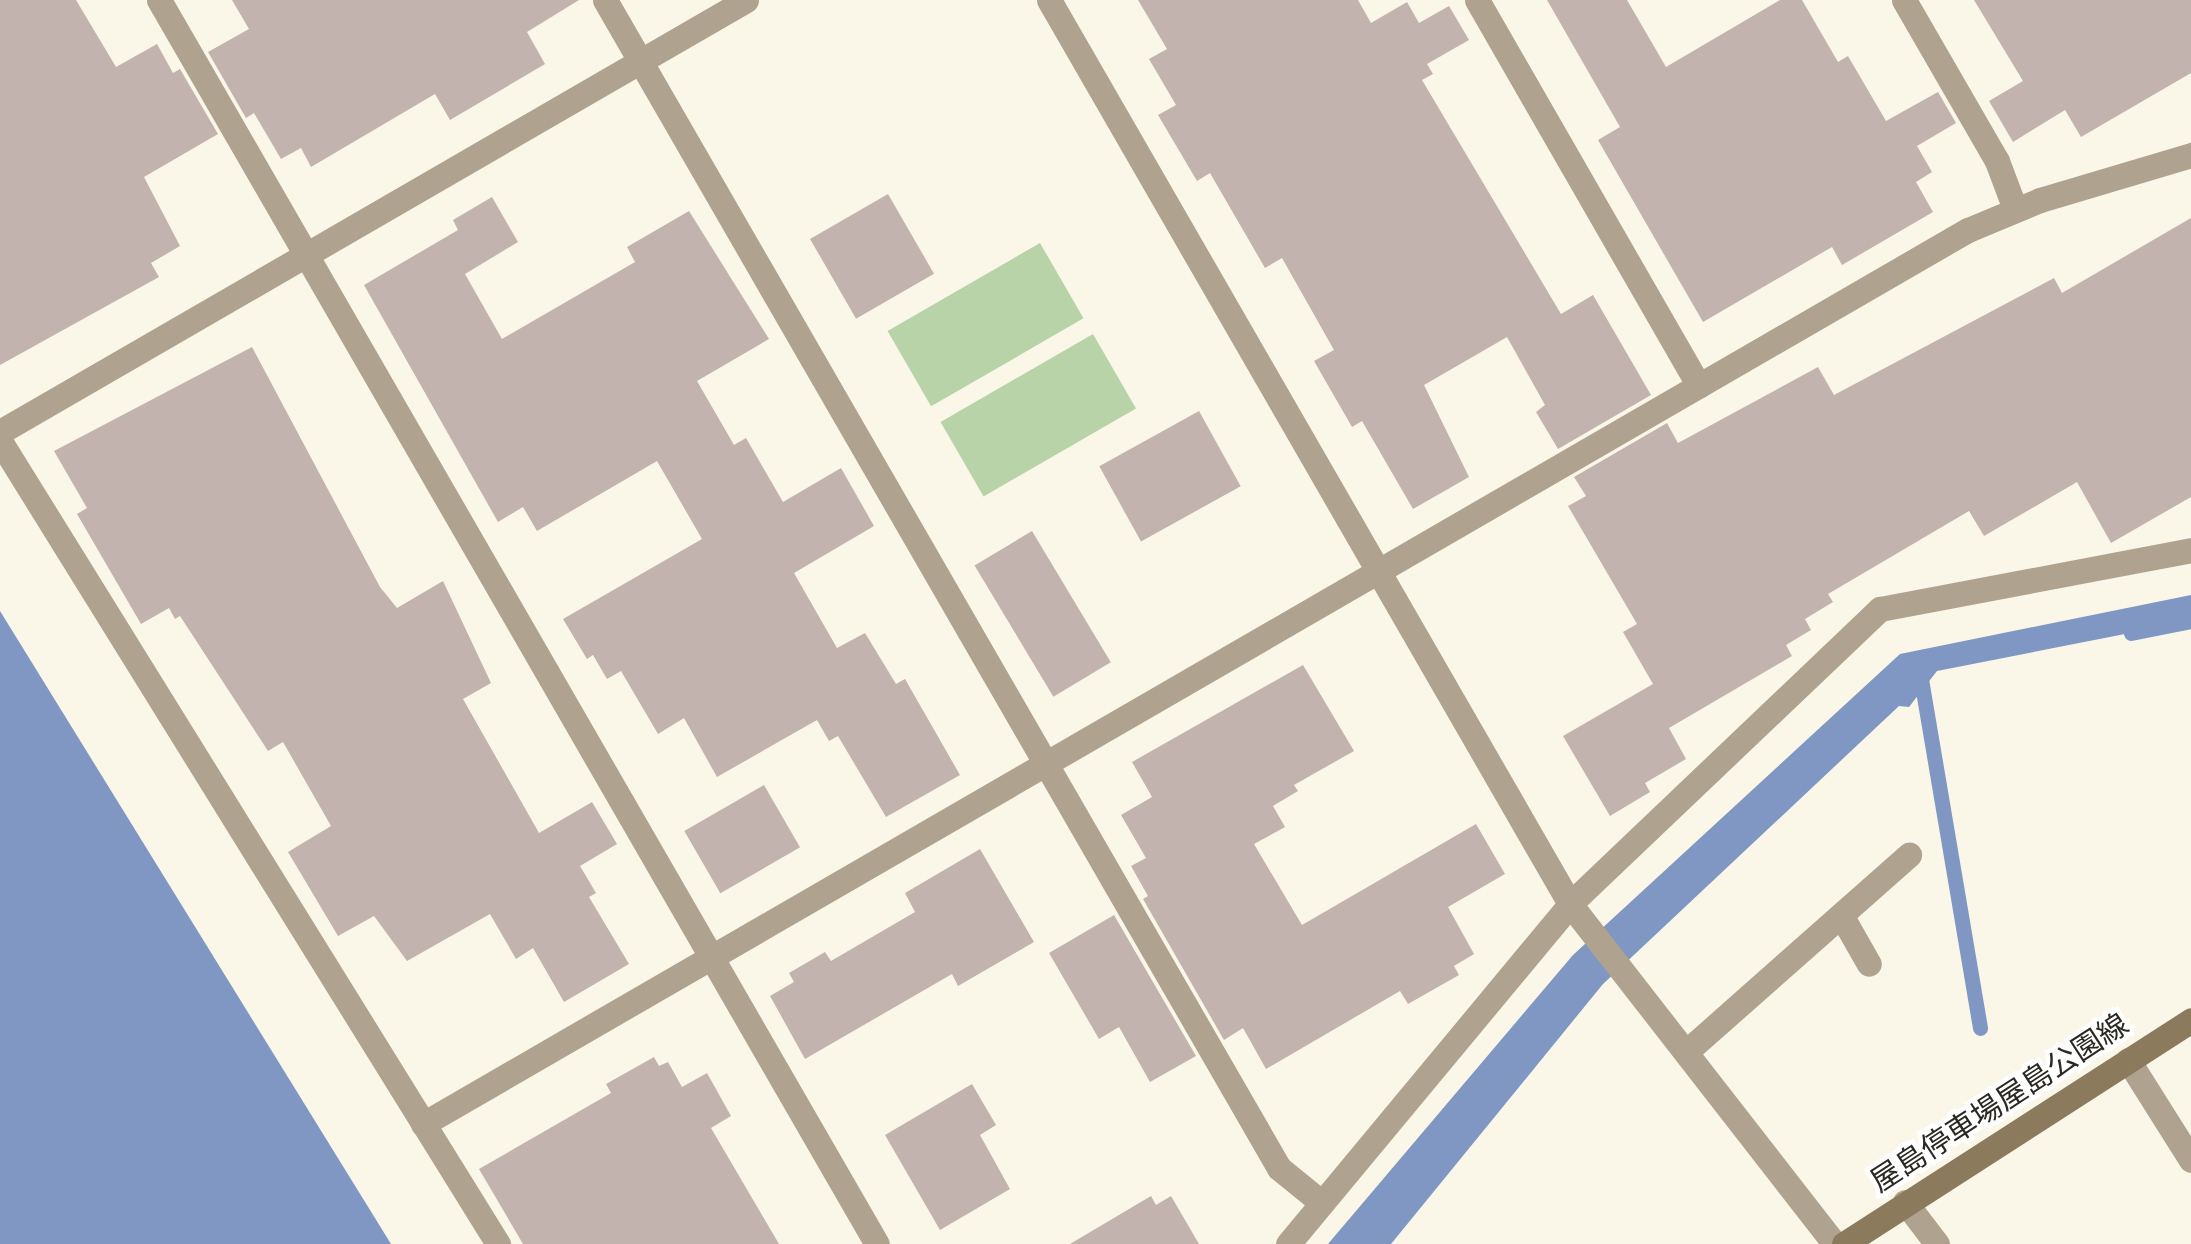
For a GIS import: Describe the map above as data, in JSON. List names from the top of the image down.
{
  "streets": {
    "main road": ["屋島停車場屋島公園線"]
  }
}
